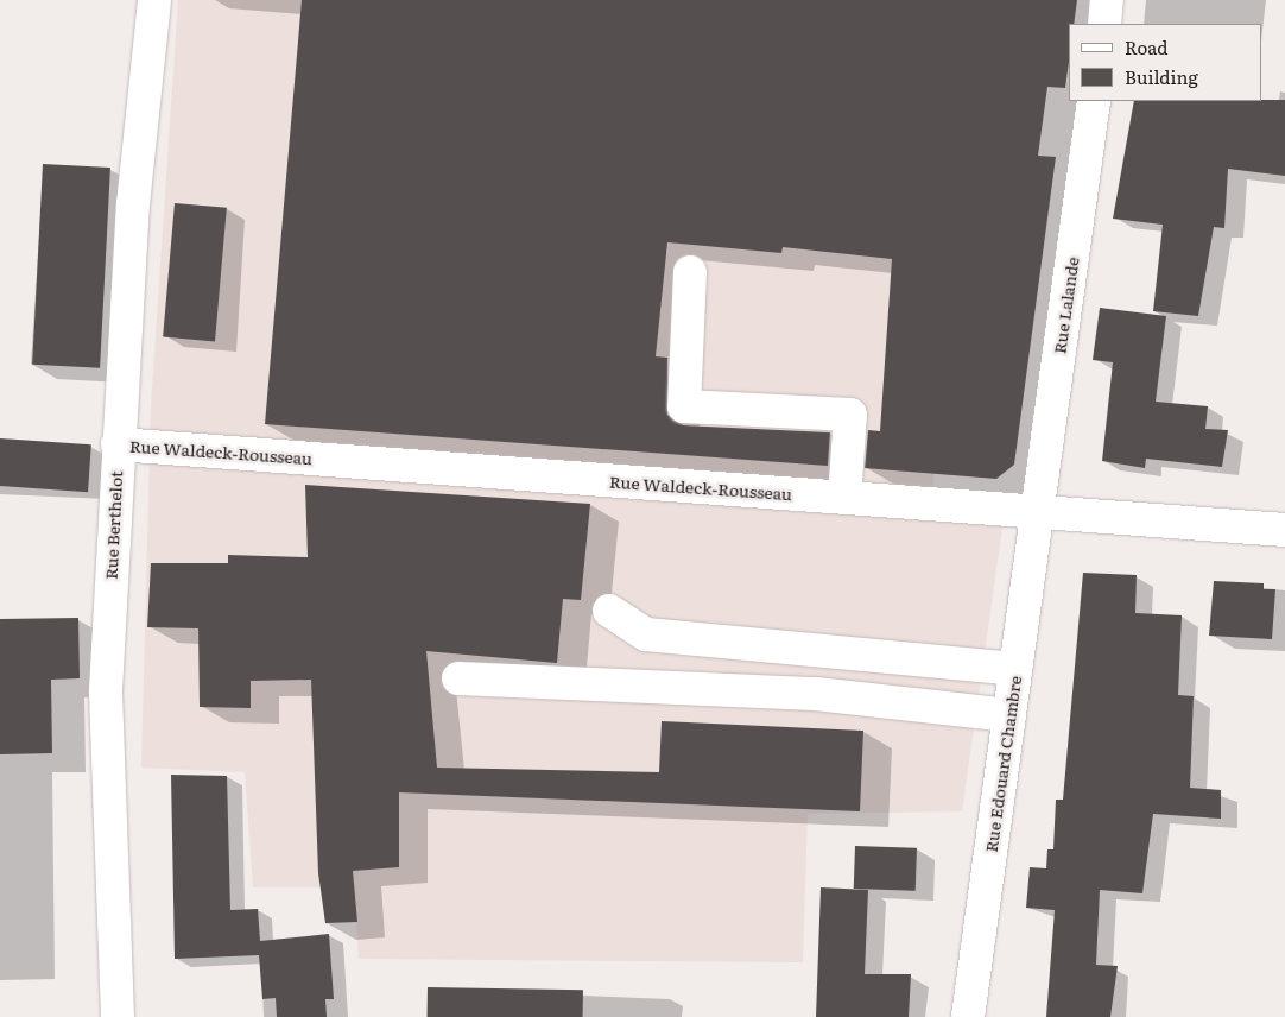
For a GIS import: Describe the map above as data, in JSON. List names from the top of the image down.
{
  "streets": {
    "street": [
      "Rue Lalande",
      "Rue Waldeck-Rousseau",
      "Rue Berthelot",
      "Rue Edouard Chambre"
    ]
  },
  "crossings": [
    ["Rue Lalande", "Rue Waldeck-Rousseau"],
    ["Rue Lalande", "Rue Edouard Chambre"],
    ["Rue Waldeck-Rousseau", "Rue Berthelot"],
    ["Rue Waldeck-Rousseau", "Rue Edouard Chambre"]
  ],
  "legend": ["Road", "Building"]
}
